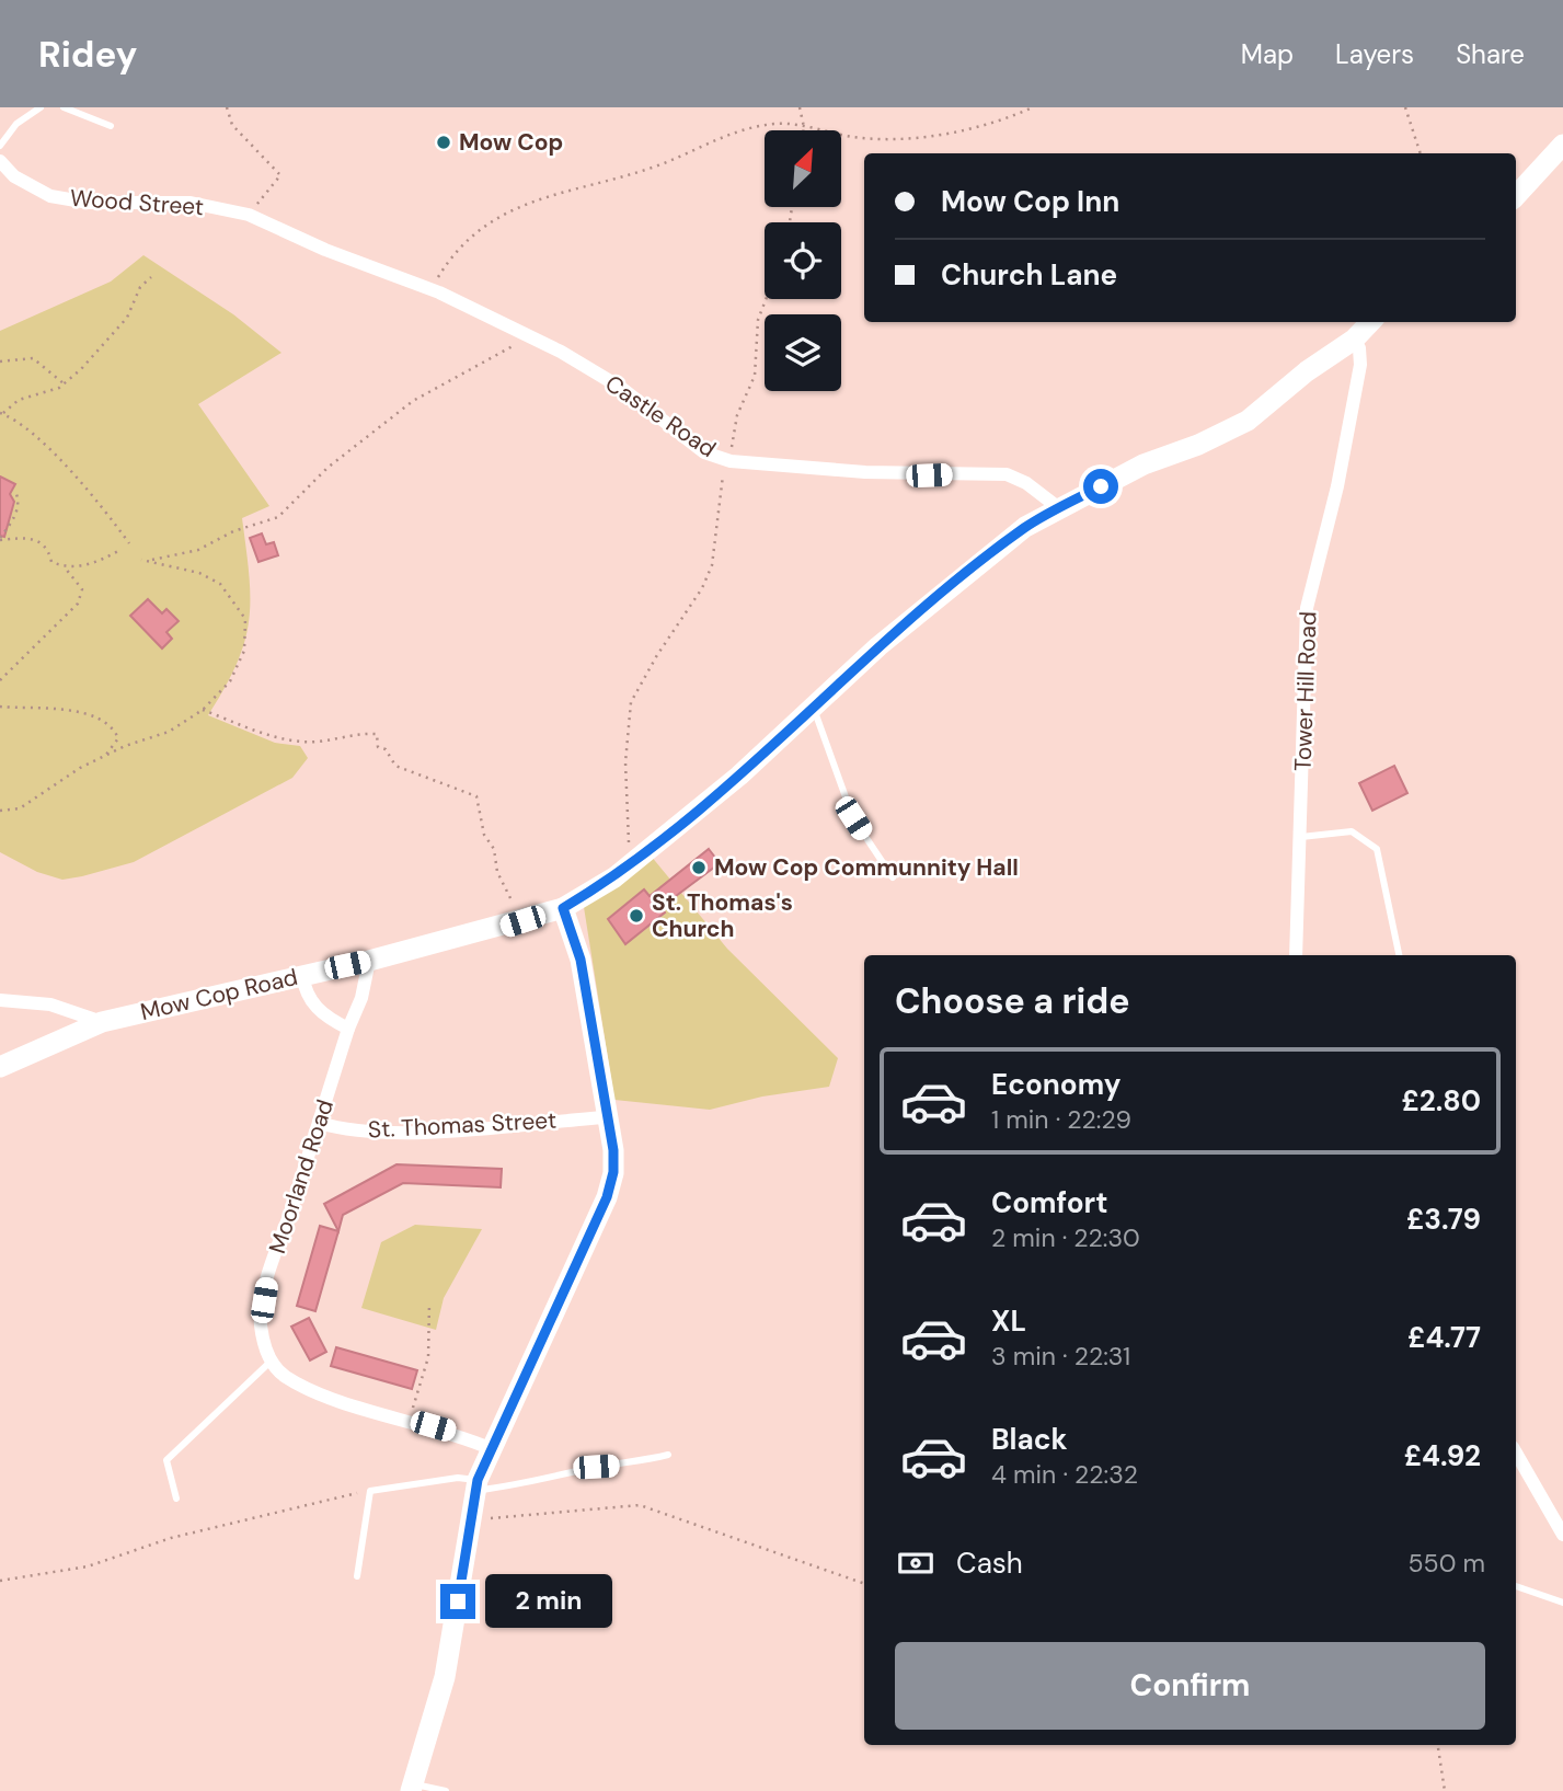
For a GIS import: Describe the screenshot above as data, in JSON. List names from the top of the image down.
{
  "streets": {
    "street": [
      "Wood Street",
      "Castle Road",
      "Tower Hill Road",
      "Mow Cop Road",
      "St. Thomas Street",
      "Moorland Road"
    ]
  },
  "crossings": [
    ["Wood Street", "Castle Road"],
    ["Castle Road", "Mow Cop Road"],
    ["Tower Hill Road", "Mow Cop Road"],
    ["Mow Cop Road", "Moorland Road"],
    ["St. Thomas Street", "Moorland Road"]
  ],
  "places": ["Mow Cop", "Mow Cop Communnity Hall", "St. Thomas's Church"],
  "north": "top right",
  "page": {
    "header": "Ridey",
    "nav": ["Map", "Layers", "Share"],
    "banner": ["Mow Cop Inn", "Church Lane"],
    "heading": "Choose a ride",
    "list": [
      {
        "name": "Economy",
        "note": "1 min · 22:29",
        "value": "£2.80"
      },
      {
        "name": "Comfort",
        "note": "2 min · 22:30",
        "value": "£3.79"
      },
      {
        "name": "XL",
        "note": "3 min · 22:31",
        "value": "£4.77"
      },
      {
        "name": "Black",
        "note": "4 min · 22:32",
        "value": "£4.92"
      }
    ],
    "pay": ["Cash", "550 m"],
    "bubble": "2 min",
    "buttons": "Confirm"
  }
}
